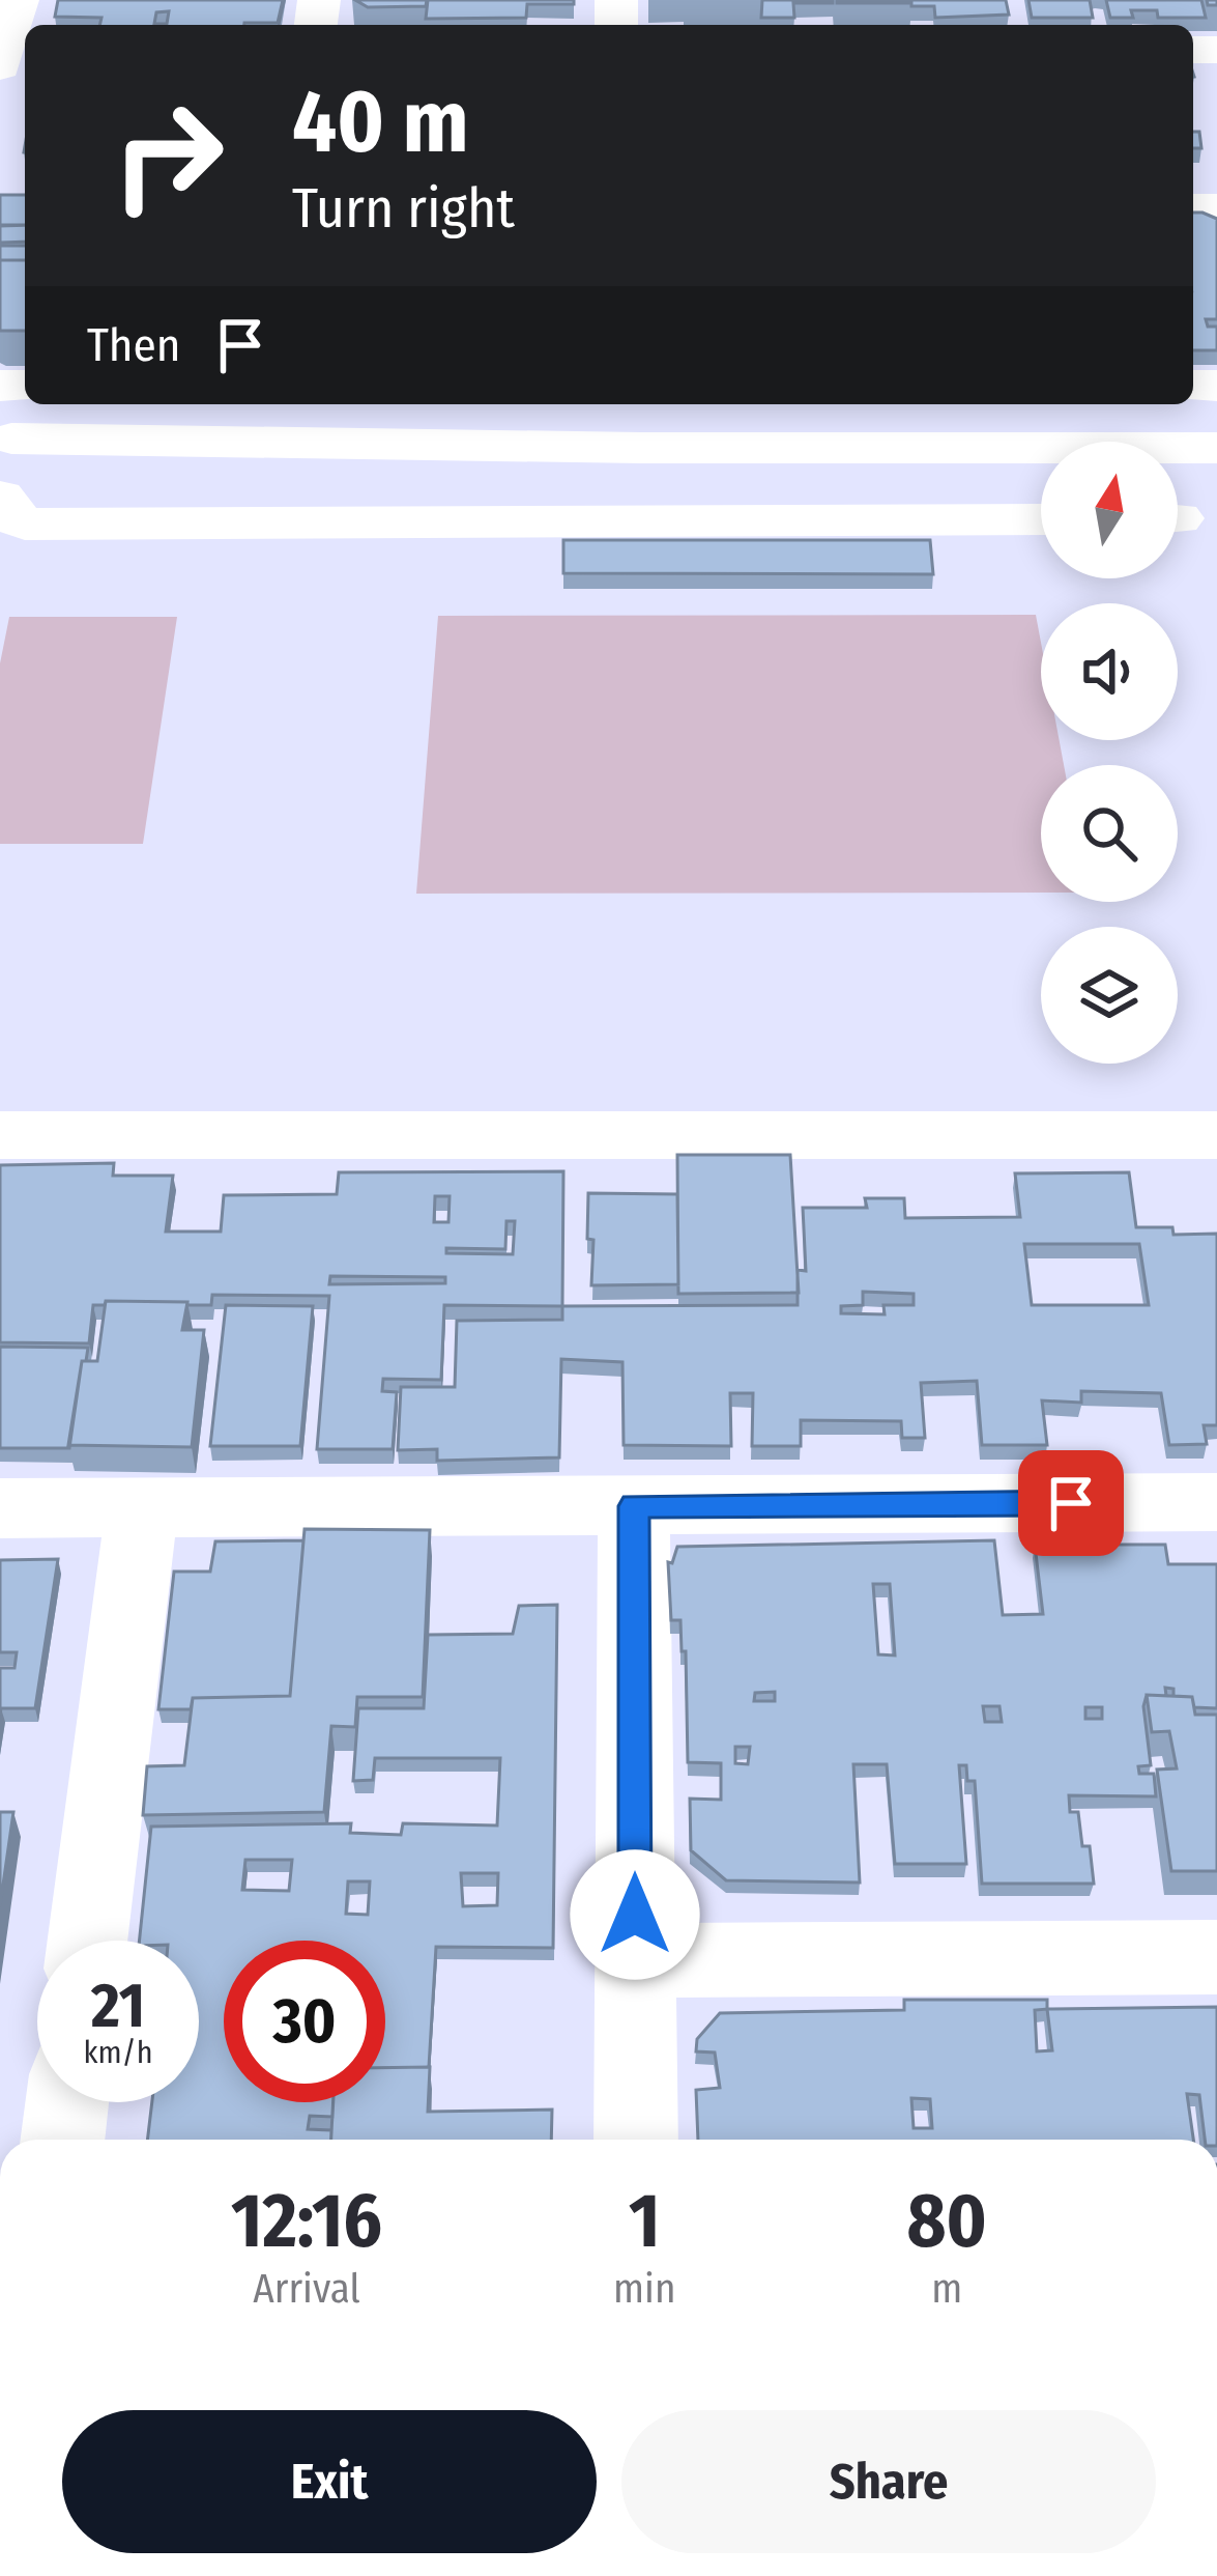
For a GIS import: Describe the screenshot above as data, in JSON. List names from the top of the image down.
{
  "north": "top",
  "page": {
    "turn": ["40 m", "Turn right"],
    "then": "Then",
    "speed": "21 km/h",
    "limit": "30",
    "eta": [
      "12:16",
      "Arrival",
      "1",
      "min",
      "80",
      "m"
    ],
    "buttons": ["Exit", "Share"]
  }
}
